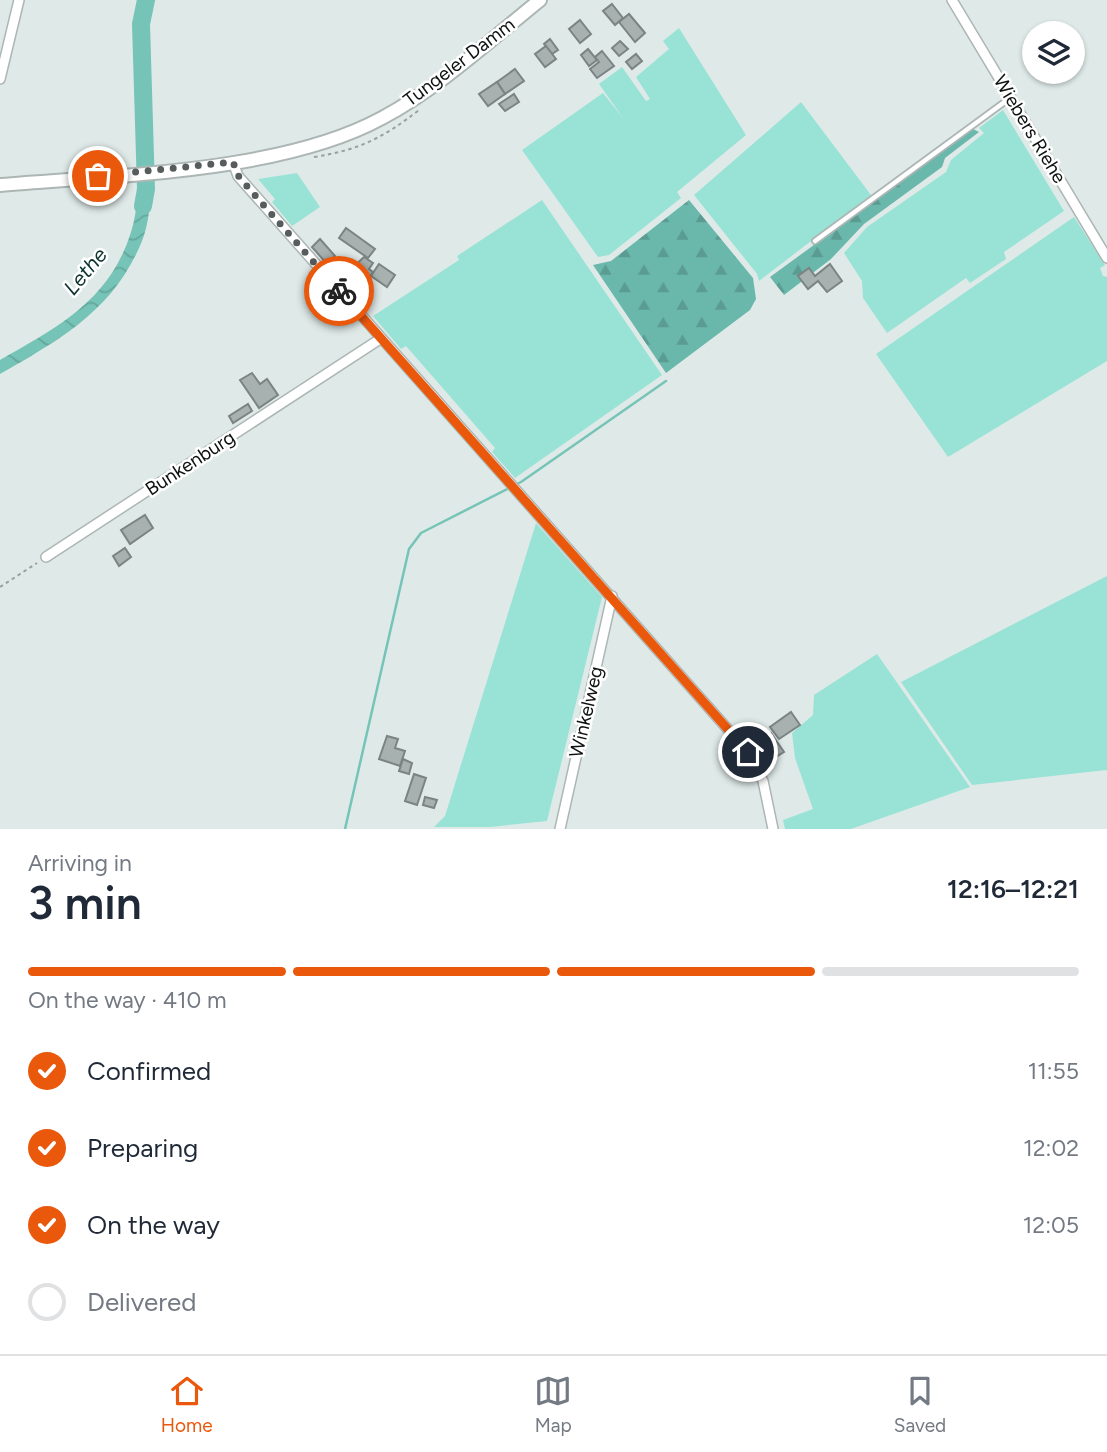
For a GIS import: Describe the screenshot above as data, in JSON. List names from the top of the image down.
{
  "streets": {
    "street": [
      "Tungeler Damm",
      "Wiebers Riehe",
      "Bunkenburg",
      "Winkelweg"
    ]
  },
  "water": ["Lethe"],
  "page": {
    "heading": ["3 min", "Arriving in", "12:16–12:21"],
    "bar": "On the way · 410 m",
    "list": [
      ["Confirmed", "11:55"],
      ["Preparing", "12:02"],
      ["On the way", "12:05"],
      "Delivered"
    ],
    "tabs": ["Home", "Map", "Saved"]
  }
}
